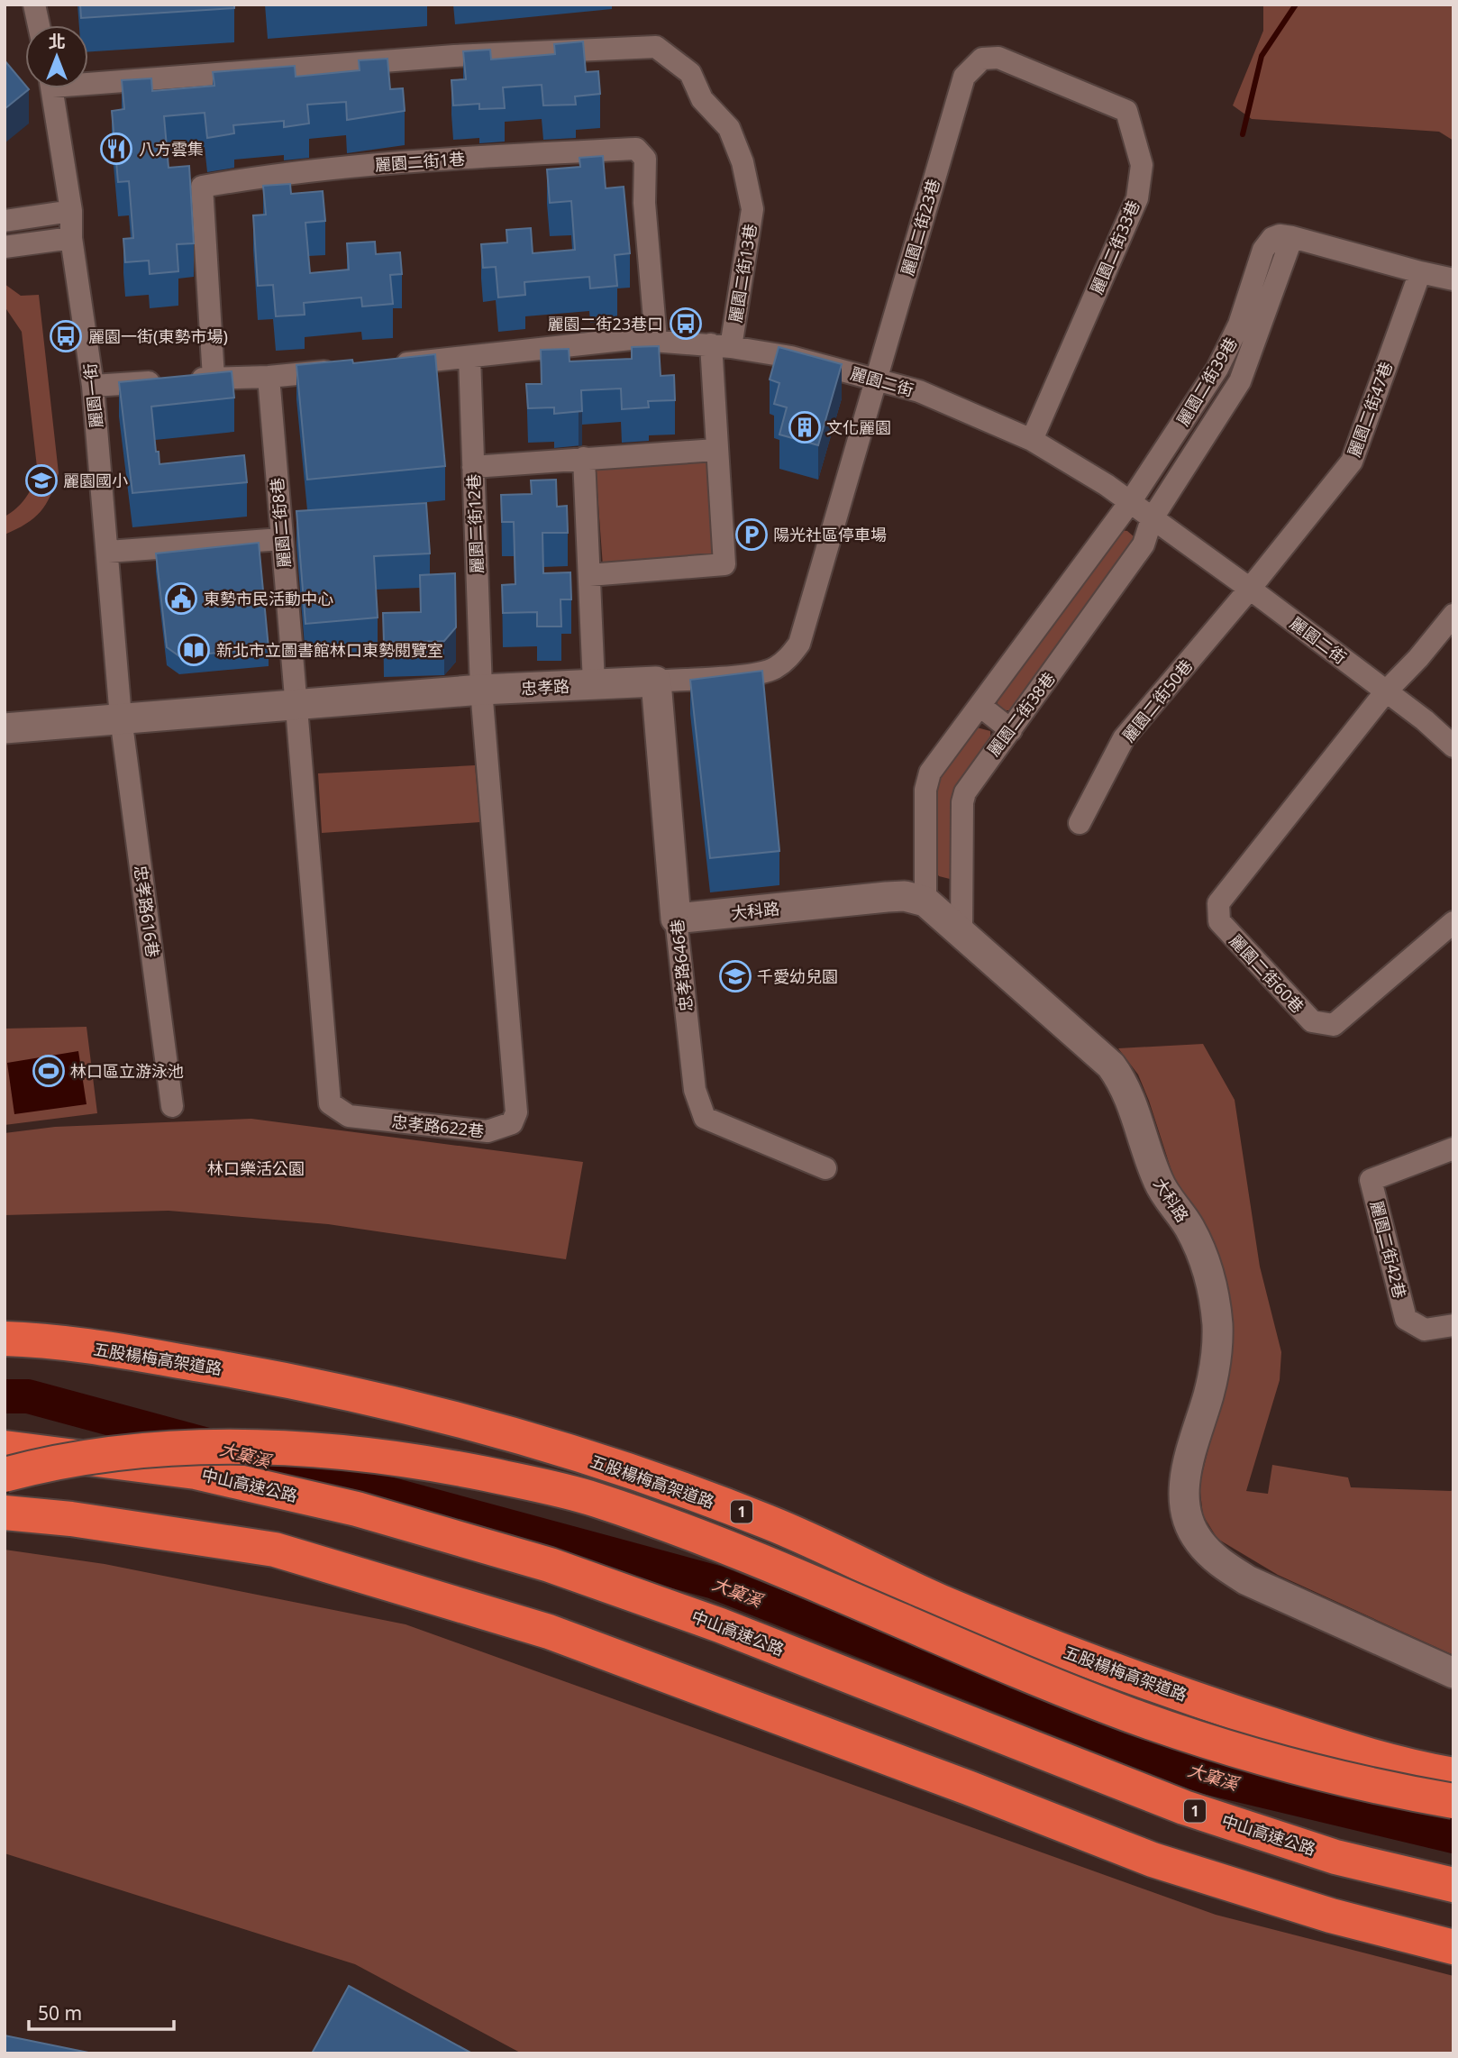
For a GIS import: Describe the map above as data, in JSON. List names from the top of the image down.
{
  "streets": {
    "highway": ["五股楊梅高架道路", "中山高速公路", "1"],
    "street": [
      "麗園二街1巷",
      "麗園二街23巷",
      "麗園二街33巷",
      "麗園二街13巷",
      "麗園二街",
      "麗園二街39巷",
      "麗園一街",
      "麗園二街47巷",
      "麗園二街8巷",
      "麗園二街12巷",
      "忠孝路",
      "麗園二街50巷",
      "麗園二街38巷",
      "大科路",
      "忠孝路616巷",
      "忠孝路646巷",
      "麗園二街60巷",
      "忠孝路622巷",
      "麗園二街42巷"
    ]
  },
  "crossings": [
    ["麗園二街1巷", "麗園二街"],
    ["麗園二街23巷", "麗園二街33巷"],
    ["麗園二街23巷", "麗園二街"],
    ["麗園二街23巷", "忠孝路"],
    ["麗園二街33巷", "麗園二街"],
    ["麗園二街13巷", "麗園二街"],
    ["麗園二街", "麗園二街39巷"],
    ["麗園二街", "麗園二街47巷"],
    ["麗園二街", "麗園二街12巷"],
    ["麗園二街", "忠孝路"],
    ["麗園二街", "麗園二街50巷"],
    ["麗園二街", "麗園二街38巷"],
    ["麗園二街", "麗園二街60巷"],
    ["麗園二街39巷", "麗園二街38巷"],
    ["麗園一街", "忠孝路"],
    ["麗園一街", "忠孝路616巷"],
    ["麗園二街47巷", "麗園二街50巷"],
    ["麗園二街8巷", "忠孝路"],
    ["麗園二街8巷", "忠孝路622巷"],
    ["麗園二街12巷", "忠孝路"],
    ["麗園二街12巷", "忠孝路622巷"],
    ["忠孝路", "忠孝路616巷"],
    ["忠孝路", "忠孝路646巷"],
    ["忠孝路", "忠孝路622巷"],
    ["麗園二街38巷", "大科路"],
    ["大科路", "忠孝路646巷"]
  ],
  "water": ["大窠溪"],
  "parks": ["林口樂活公園"],
  "places": {
    "restaurant": ["八方雲集"],
    "bus stop": ["麗園二街23巷口", "麗園一街(東勢市場)"],
    "building": ["文化麗園"],
    "school or university": ["麗園國小", "千愛幼兒園"],
    "parking": ["陽光社區停車場"],
    "public building": ["東勢市民活動中心"],
    "library": ["新北市立圖書館林口東勢閱覽室"],
    "sports": ["林口區立游泳池"]
  },
  "scale_bar": "50 m",
  "north": "top"
}
